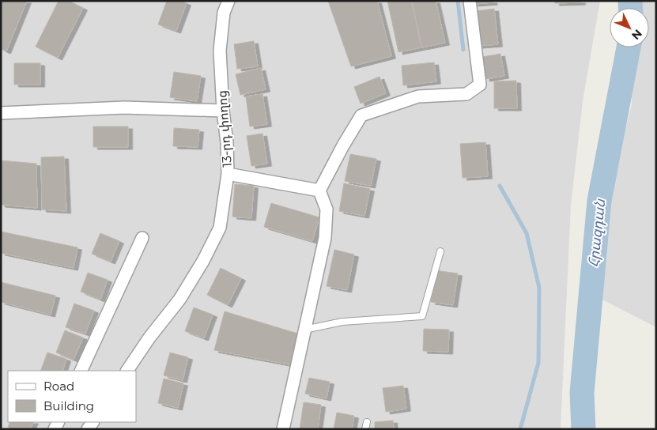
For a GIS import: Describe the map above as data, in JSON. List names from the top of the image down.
{
  "streets": {
    "street": ["13-րդ փողոց"]
  },
  "water": ["Հրազդան"],
  "legend": ["Road", "Building"],
  "north": "bottom right"
}
